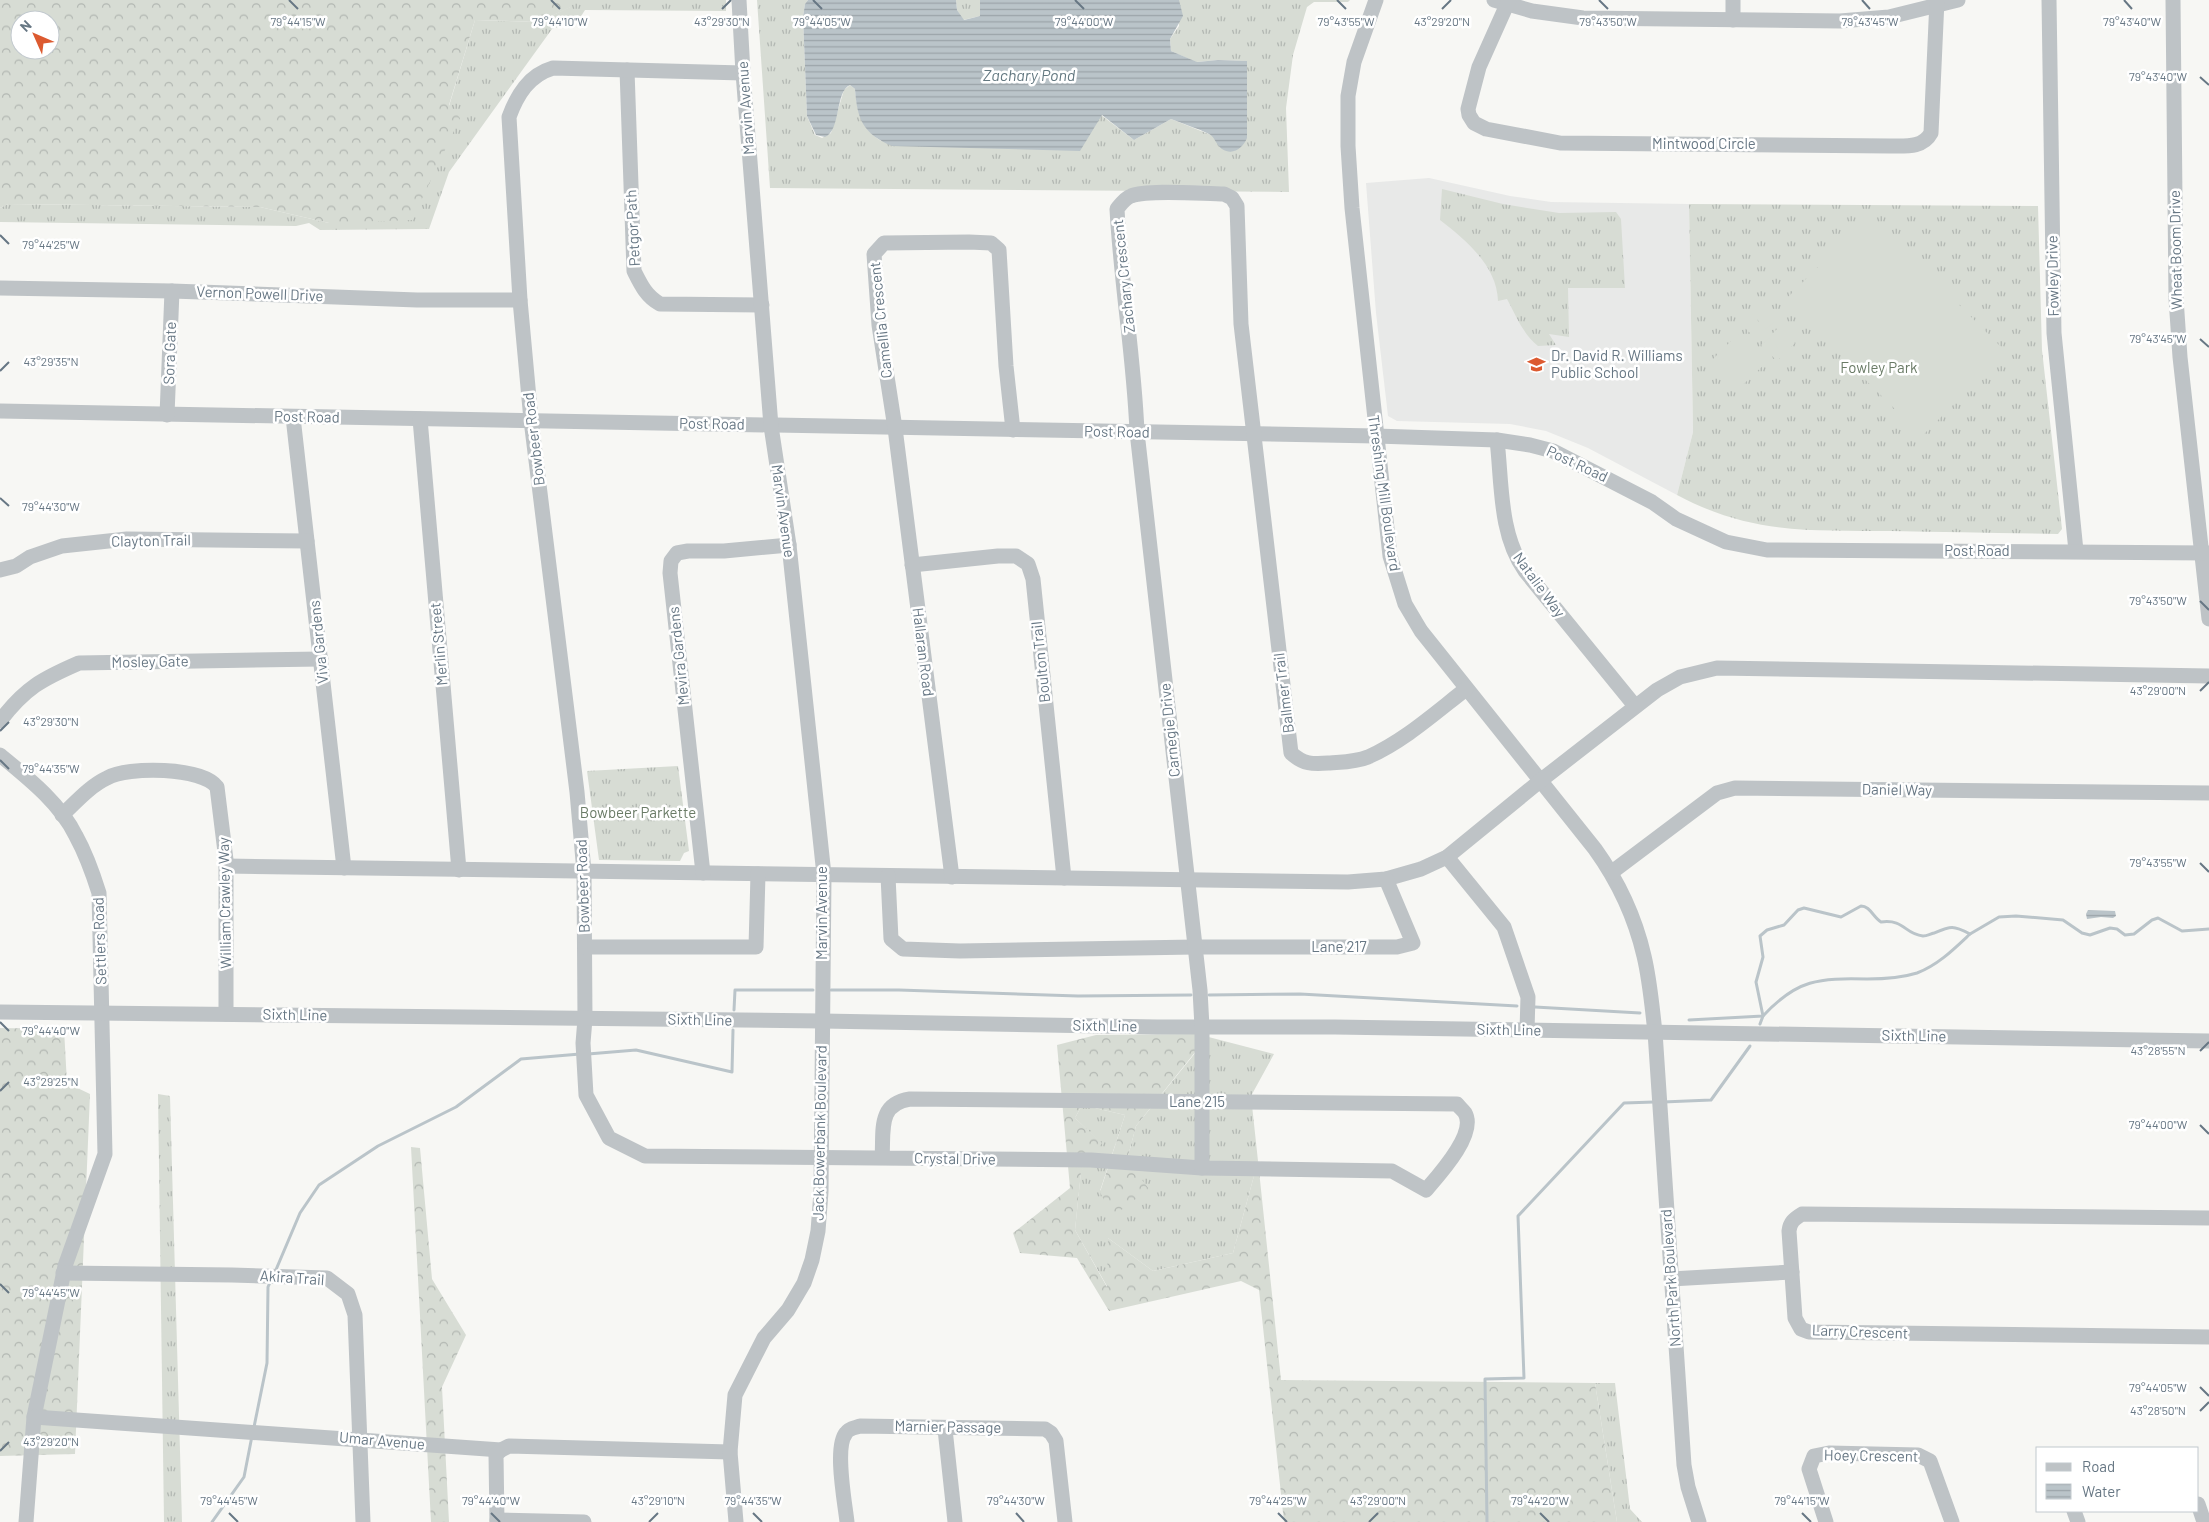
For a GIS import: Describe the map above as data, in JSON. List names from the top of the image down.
{
  "streets": {
    "street": [
      "Marvin Avenue",
      "Mintwood Circle",
      "Petgor Path",
      "Wheat Boom Drive",
      "Zachary Crescent",
      "Fowley Drive",
      "Vernon Powell Drive",
      "Camellia Crescent",
      "Sora Gate",
      "Post Road",
      "Bowbeer Road",
      "Threshing Mill Boulevard",
      "Clayton Trail",
      "Natalie Way",
      "Viva Gardens",
      "Merlin Street",
      "Hallaran Road",
      "Mevira Gardens",
      "Mosley Gate",
      "Boulton Trail",
      "Ballmer Trail",
      "Carnegie Drive",
      "Daniel Way",
      "William Crawley Way",
      "Settlers Road",
      "Lane 217",
      "Sixth Line",
      "Lane 215",
      "Jack Bowerbank Boulevard",
      "Crystal Drive",
      "Akira Trail",
      "North Park Boulevard",
      "Larry Crescent",
      "Marnier Passage",
      "Umar Avenue",
      "Hoey Crescent"
    ]
  },
  "crossings": [
    ["Marvin Avenue", "Petgor Path"],
    ["Marvin Avenue", "Post Road"],
    ["Marvin Avenue", "Bowbeer Road"],
    ["Marvin Avenue", "Mevira Gardens"],
    ["Marvin Avenue", "Sixth Line"],
    ["Marvin Avenue", "Jack Bowerbank Boulevard"],
    ["Petgor Path", "Bowbeer Road"],
    ["Wheat Boom Drive", "Post Road"],
    ["Zachary Crescent", "Post Road"],
    ["Zachary Crescent", "Ballmer Trail"],
    ["Zachary Crescent", "Carnegie Drive"],
    ["Fowley Drive", "Post Road"],
    ["Vernon Powell Drive", "Sora Gate"],
    ["Vernon Powell Drive", "Bowbeer Road"],
    ["Camellia Crescent", "Post Road"],
    ["Camellia Crescent", "Hallaran Road"],
    ["Sora Gate", "Post Road"],
    ["Post Road", "Bowbeer Road"],
    ["Post Road", "Threshing Mill Boulevard"],
    ["Post Road", "Natalie Way"],
    ["Post Road", "Viva Gardens"],
    ["Post Road", "Merlin Street"],
    ["Post Road", "Hallaran Road"],
    ["Post Road", "Ballmer Trail"],
    ["Post Road", "Carnegie Drive"],
    ["Bowbeer Road", "Sixth Line"],
    ["Bowbeer Road", "Crystal Drive"],
    ["Threshing Mill Boulevard", "Ballmer Trail"],
    ["Threshing Mill Boulevard", "Daniel Way"],
    ["Threshing Mill Boulevard", "Sixth Line"],
    ["Threshing Mill Boulevard", "North Park Boulevard"],
    ["Clayton Trail", "Viva Gardens"],
    ["Viva Gardens", "Mosley Gate"],
    ["Hallaran Road", "Boulton Trail"],
    ["Carnegie Drive", "Lane 217"],
    ["Carnegie Drive", "Sixth Line"],
    ["Carnegie Drive", "Lane 215"],
    ["Carnegie Drive", "Crystal Drive"],
    ["William Crawley Way", "Settlers Road"],
    ["William Crawley Way", "Sixth Line"],
    ["Settlers Road", "Sixth Line"],
    ["Settlers Road", "Akira Trail"],
    ["Settlers Road", "Umar Avenue"],
    ["Sixth Line", "Jack Bowerbank Boulevard"],
    ["Sixth Line", "Crystal Drive"],
    ["Sixth Line", "North Park Boulevard"],
    ["Lane 215", "Crystal Drive"],
    ["Jack Bowerbank Boulevard", "Crystal Drive"],
    ["Jack Bowerbank Boulevard", "Umar Avenue"],
    ["Akira Trail", "Umar Avenue"]
  ],
  "water": ["Zachary Pond"],
  "parks": ["Fowley Park", "Bowbeer Parkette"],
  "places": {
    "school or university": ["Dr. David R. Williams Public School"]
  },
  "legend": ["Road", "Water"],
  "north": "top left",
  "coordinates": [
    "79°43'45\"W",
    "79°44'15\"W",
    "79°44'10\"W",
    "43°29'30\"N",
    "79°44'05\"W",
    "79°44'00\"W",
    "79°43'55\"W",
    "79°43'50\"W",
    "43°29'20\"N",
    "79°43'40\"W",
    "79°44'25\"W",
    "43°29'35\"N",
    "79°44'30\"W",
    "43°29'00\"N",
    "79°44'35\"W",
    "79°44'40\"W",
    "43°28'55\"N",
    "43°29'25\"N",
    "79°44'45\"W",
    "43°28'50\"N",
    "43°29'10\"N",
    "79°44'20\"W"
  ]
}
